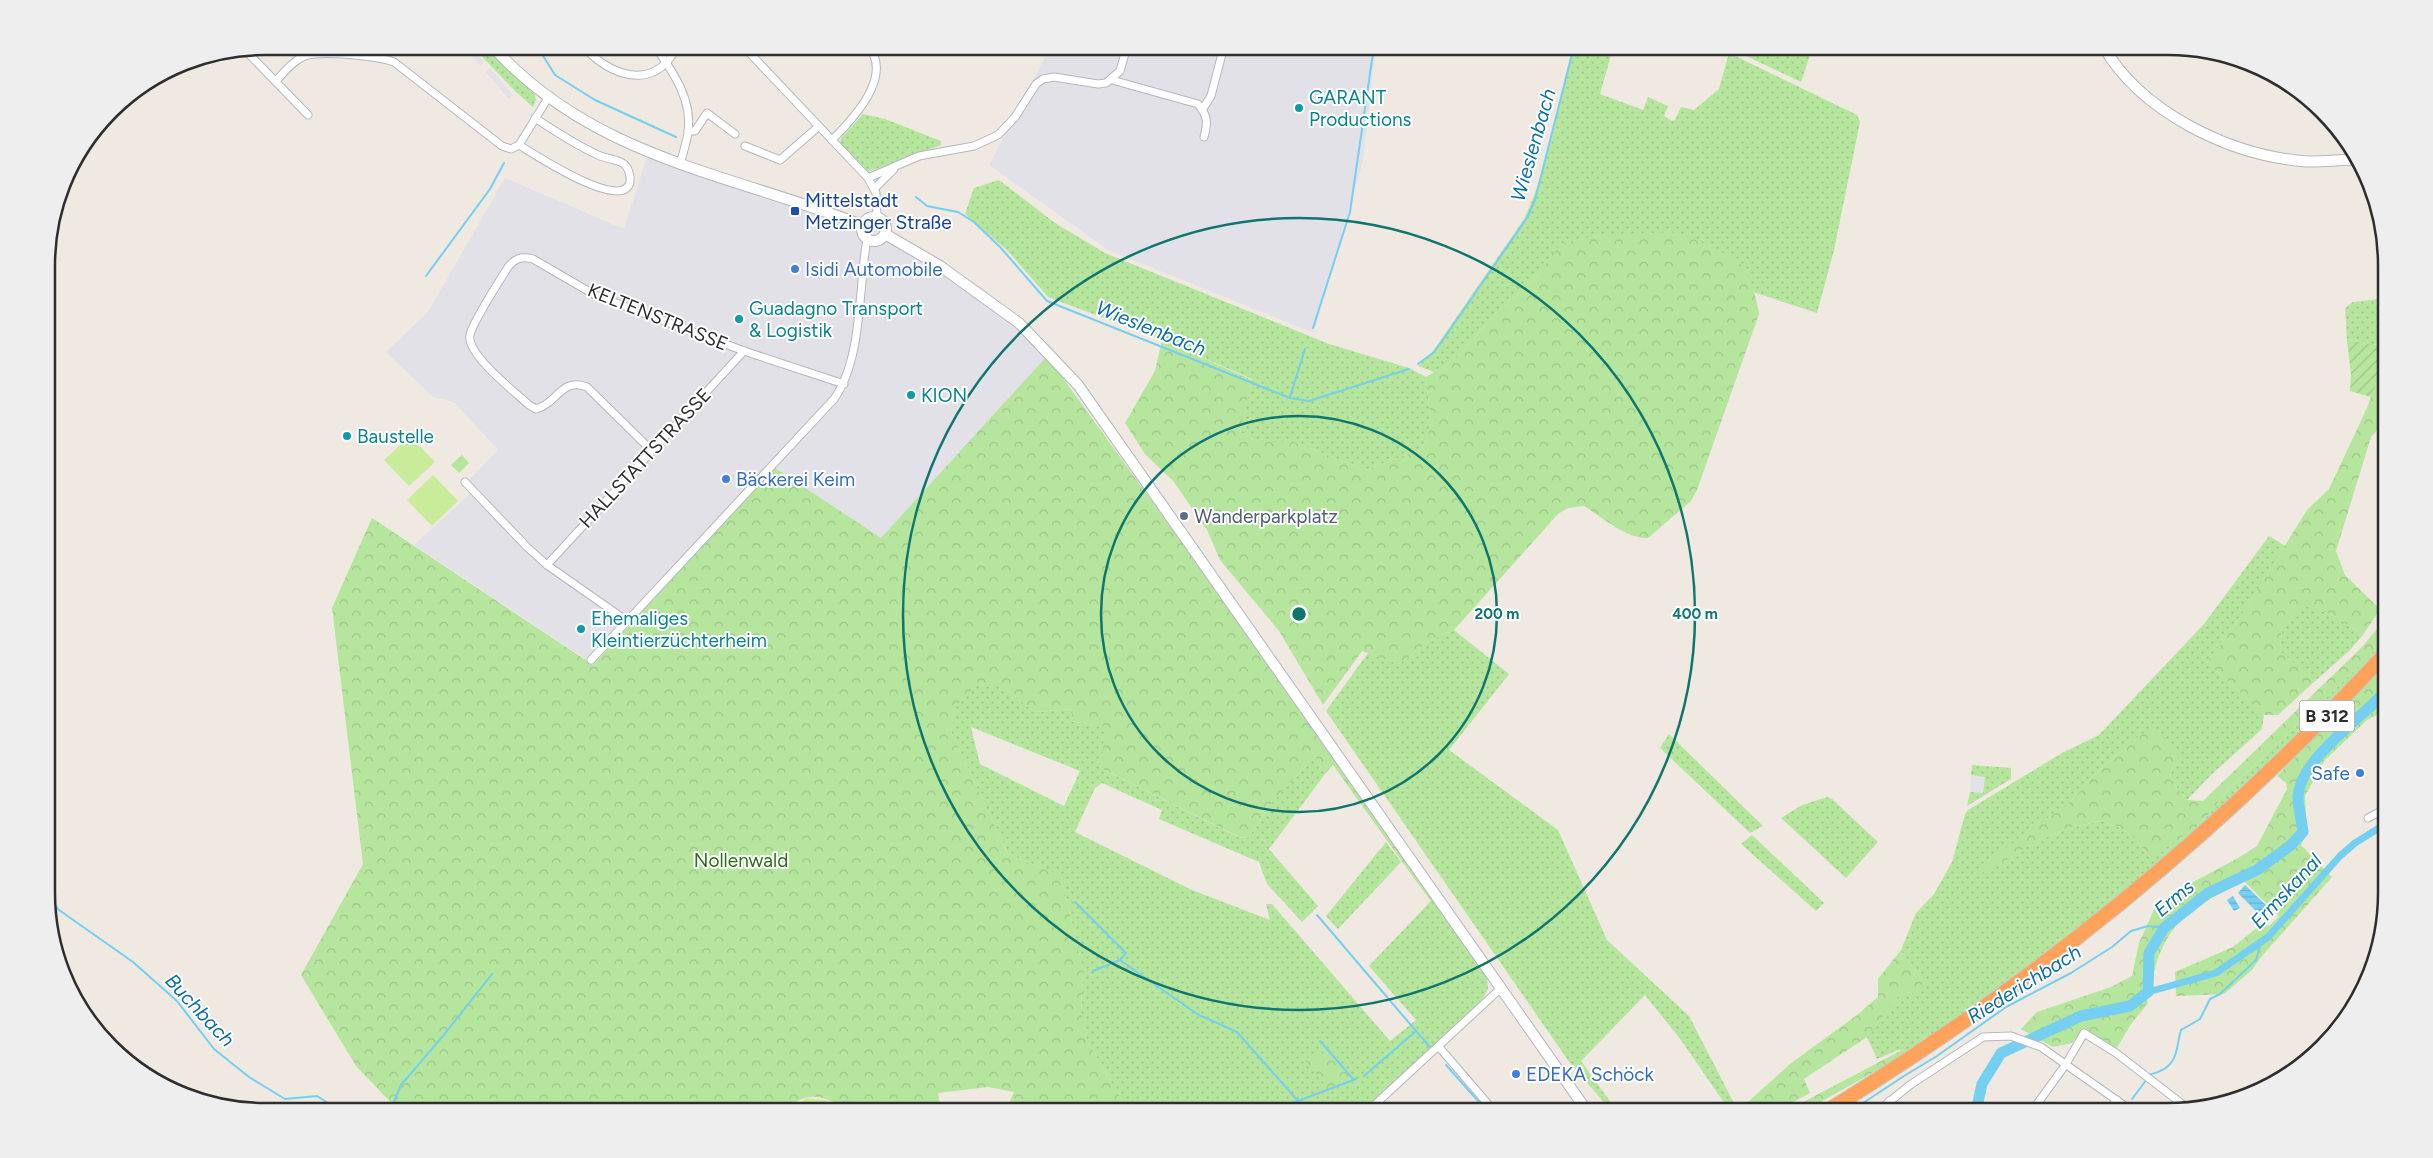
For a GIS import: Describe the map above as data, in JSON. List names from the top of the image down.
{
  "streets": {
    "highway": ["B 312"],
    "street": ["KELTENSTRASSE", "HALLSTATTSTRASSE"]
  },
  "crossings": [
    ["KELTENSTRASSE", "HALLSTATTSTRASSE"]
  ],
  "water": [
    "Wieslenbach",
    "Ermskanal",
    "Erms",
    "Riederichbach",
    "Buchbach"
  ],
  "parks": ["Nollenwald"],
  "places": {
    "other": [
      "GARANT Productions",
      "Isidi Automobile",
      "Guadagno Transport & Logistik",
      "KION",
      "Baustelle",
      "Bäckerei Keim",
      "Wanderparkplatz",
      "Ehemaliges Kleintierzüchterheim",
      "Safe",
      "EDEKA Schöck"
    ],
    "transit": ["Mittelstadt Metzinger Straße"]
  },
  "rings": ["200 m", "400 m"]
}
